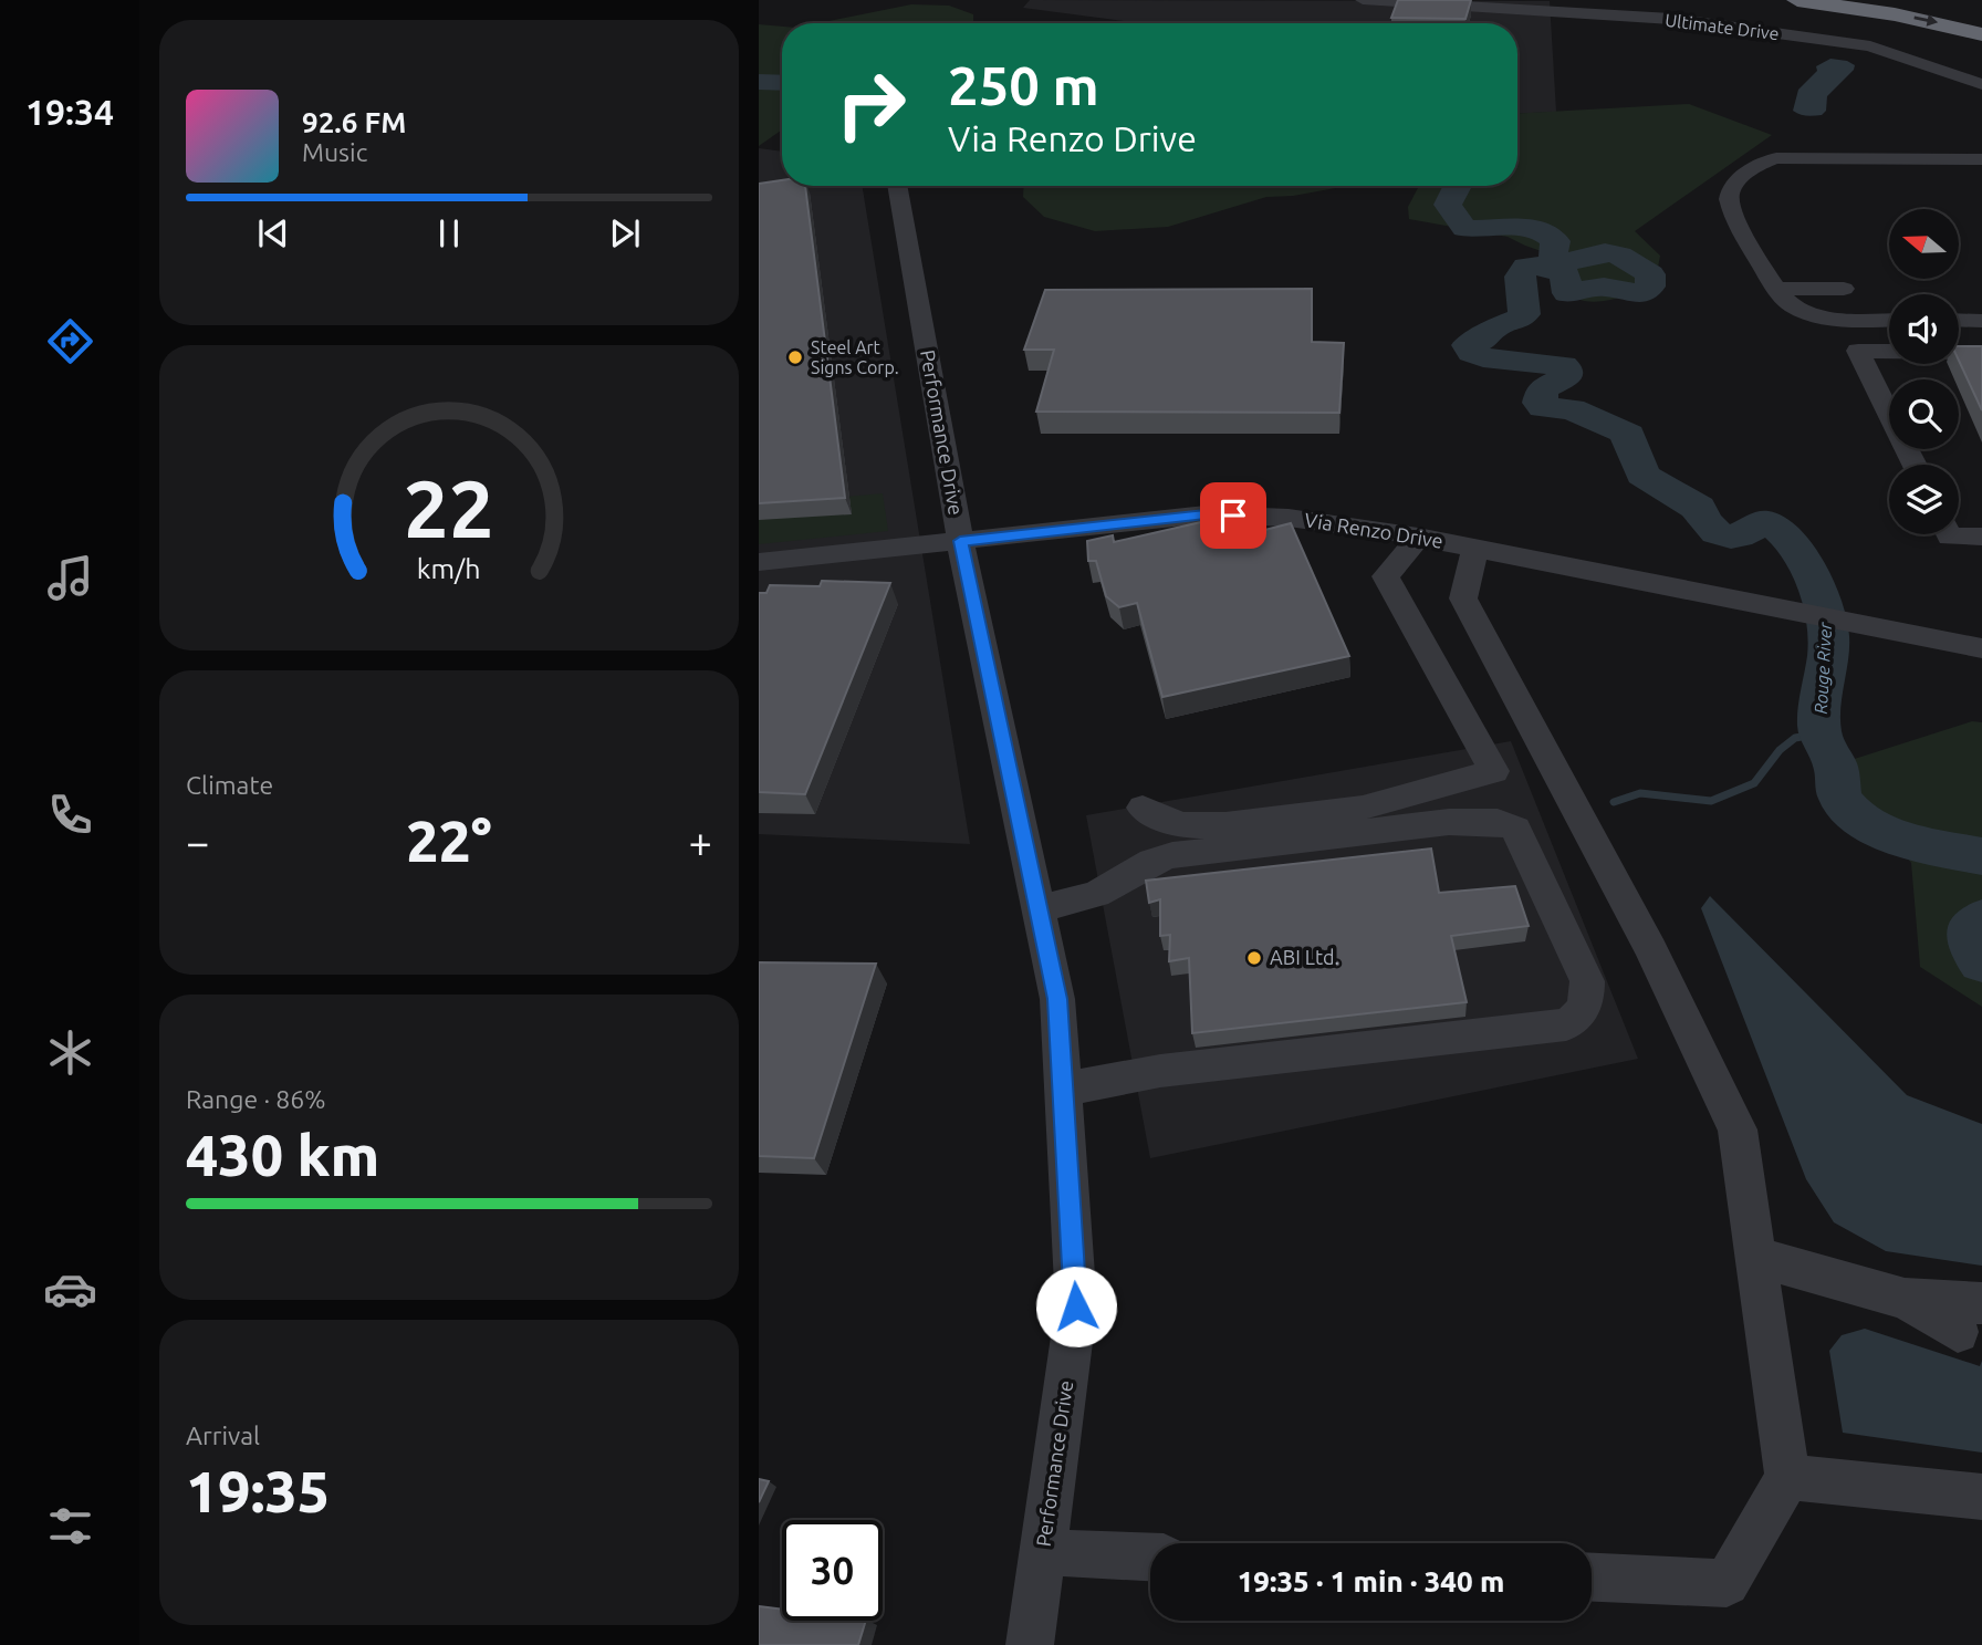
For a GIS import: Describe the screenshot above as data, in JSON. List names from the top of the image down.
{
  "streets": {
    "street": ["Ultimate Drive", "Performance Drive", "Via Renzo Drive"]
  },
  "crossings": [
    ["Performance Drive", "Via Renzo Drive"]
  ],
  "water": ["Rouge River"],
  "places": ["Steel Art Signs Corp.", "ABI Ltd."],
  "north": "left",
  "page": {
    "tabs": "19:34",
    "turn": ["250 m", "Via Renzo Drive"],
    "song": ["92.6 FM", "Music"],
    "tile": [
      "Climate",
      ["Range · 86%", "430 km"],
      ["Arrival", "19:35"]
    ],
    "heat": ["−", "22°", "+"],
    "limit": "30",
    "trip": "19:35 · 1 min · 340 m",
    "gauge": ["22", "km/h"]
  }
}
